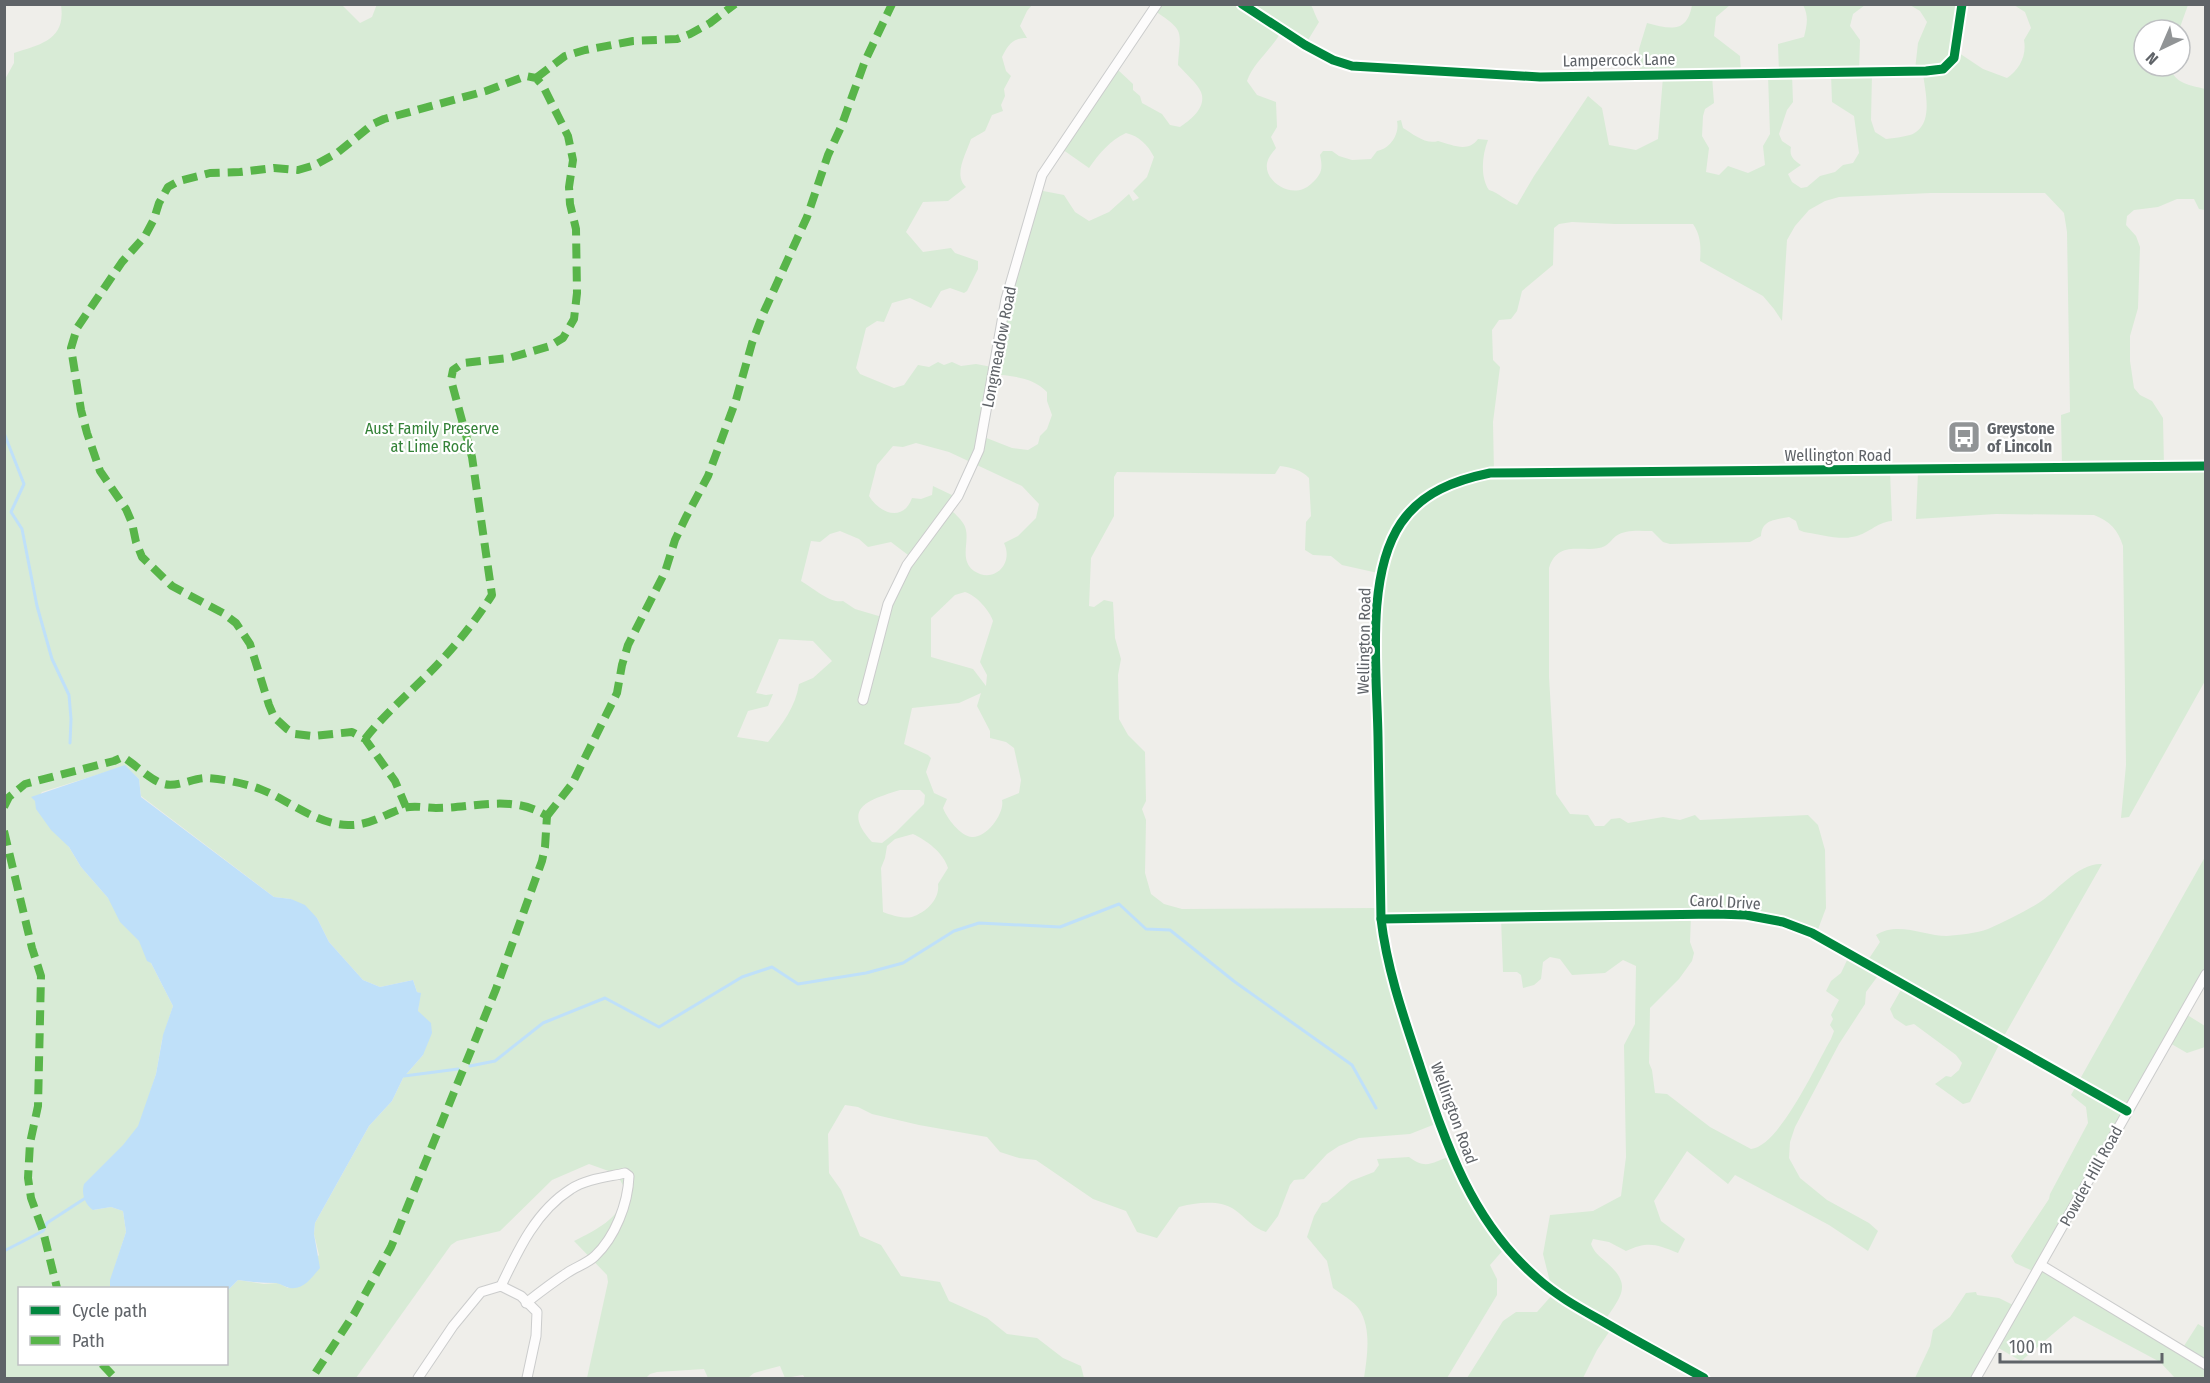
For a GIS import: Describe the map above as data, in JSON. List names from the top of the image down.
{
  "streets": {
    "street": [
      "Lampercock Lane",
      "Longmeadow Road",
      "Wellington Road",
      "Carol Drive",
      "Powder Hill Road"
    ]
  },
  "crossings": [
    ["Wellington Road", "Carol Drive"],
    ["Carol Drive", "Powder Hill Road"]
  ],
  "parks": ["Aust Family Preserve at Lime Rock"],
  "places": {
    "bus stop": ["Greystone of Lincoln"]
  },
  "legend": ["Cycle path", "Path"],
  "scale_bar": "100 m",
  "north": "bottom left"
}
